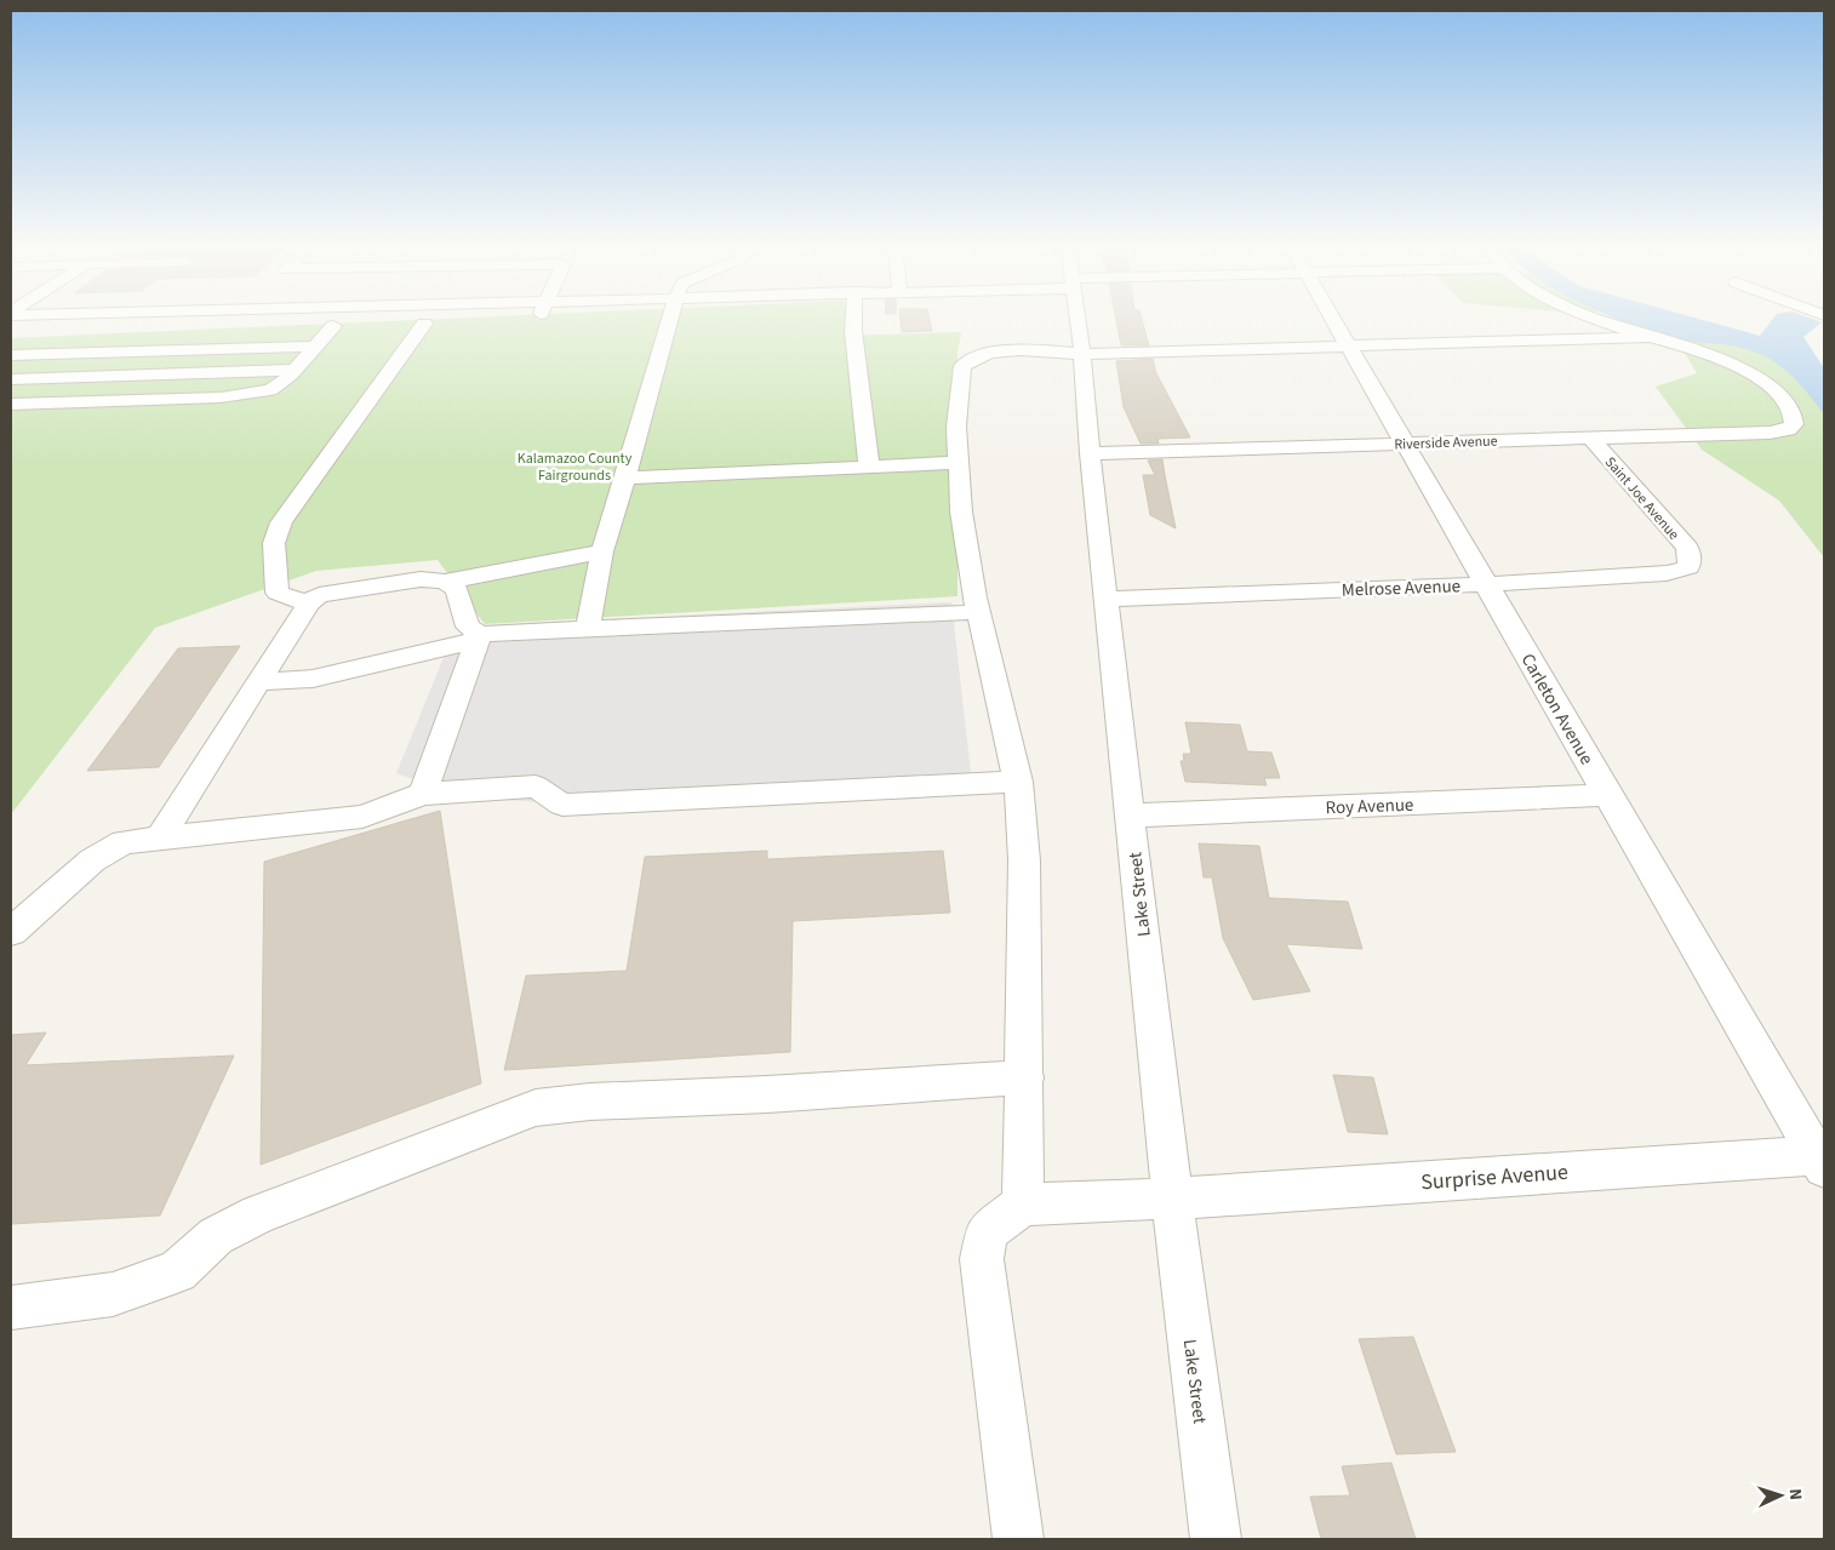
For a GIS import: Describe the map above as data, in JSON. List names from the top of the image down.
{
  "streets": {
    "street": [
      "Riverside Avenue",
      "Saint Joe Avenue",
      "Melrose Avenue",
      "Carleton Avenue",
      "Roy Avenue",
      "Lake Street",
      "Surprise Avenue"
    ]
  },
  "crossings": [
    ["Riverside Avenue", "Saint Joe Avenue"],
    ["Riverside Avenue", "Carleton Avenue"],
    ["Riverside Avenue", "Lake Street"],
    ["Saint Joe Avenue", "Melrose Avenue"],
    ["Melrose Avenue", "Carleton Avenue"],
    ["Melrose Avenue", "Lake Street"],
    ["Carleton Avenue", "Roy Avenue"],
    ["Carleton Avenue", "Surprise Avenue"],
    ["Roy Avenue", "Lake Street"],
    ["Lake Street", "Surprise Avenue"]
  ],
  "parks": ["Kalamazoo County Fairgrounds"],
  "north": "right"
}
